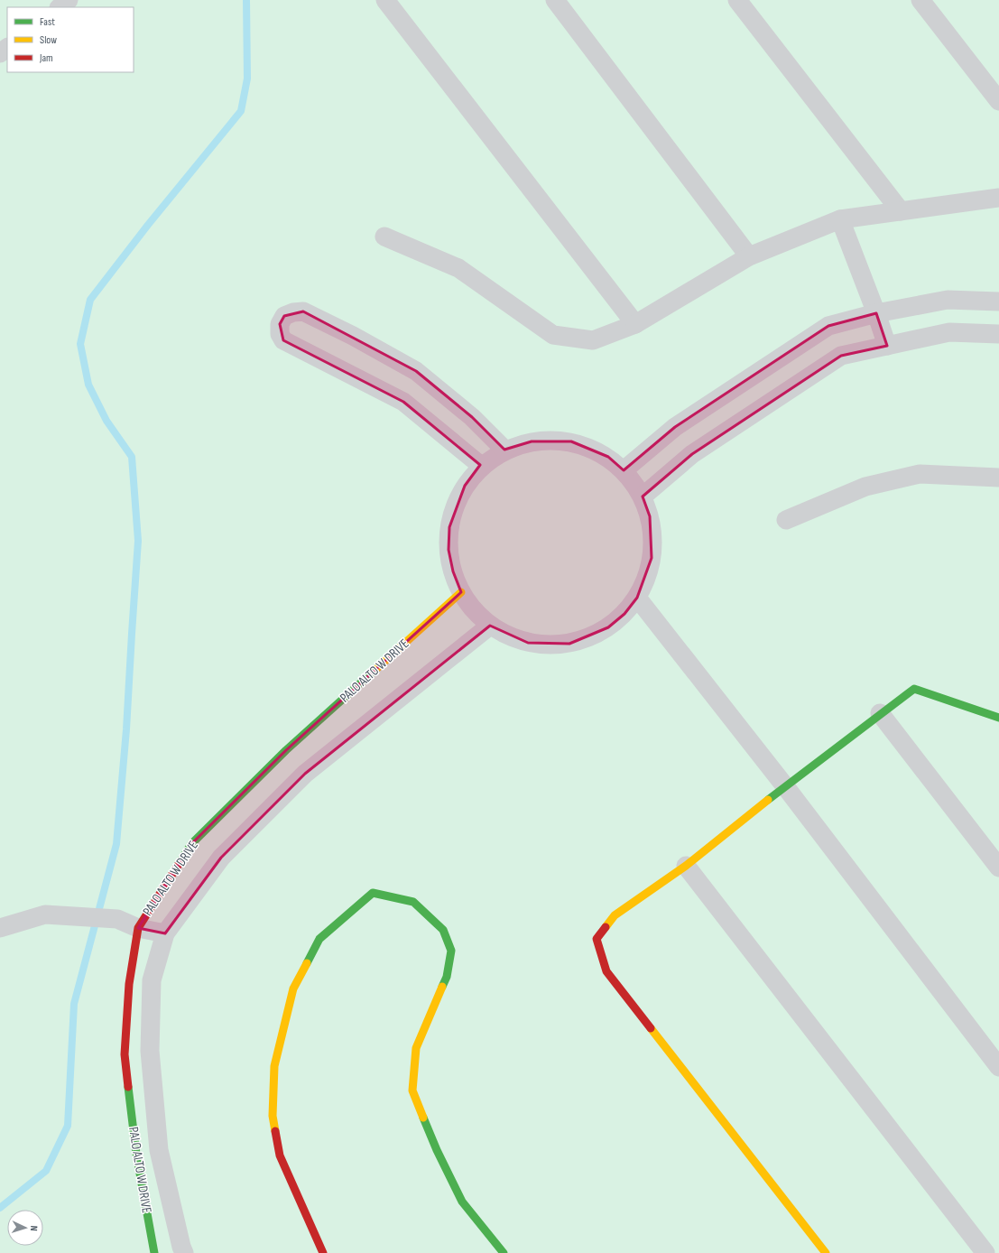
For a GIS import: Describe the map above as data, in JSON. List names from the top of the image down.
{
  "streets": {
    "street": ["PALO ALTO W DRIVE"]
  },
  "legend": ["Fast", "Slow", "Jam"],
  "north": "right"
}
